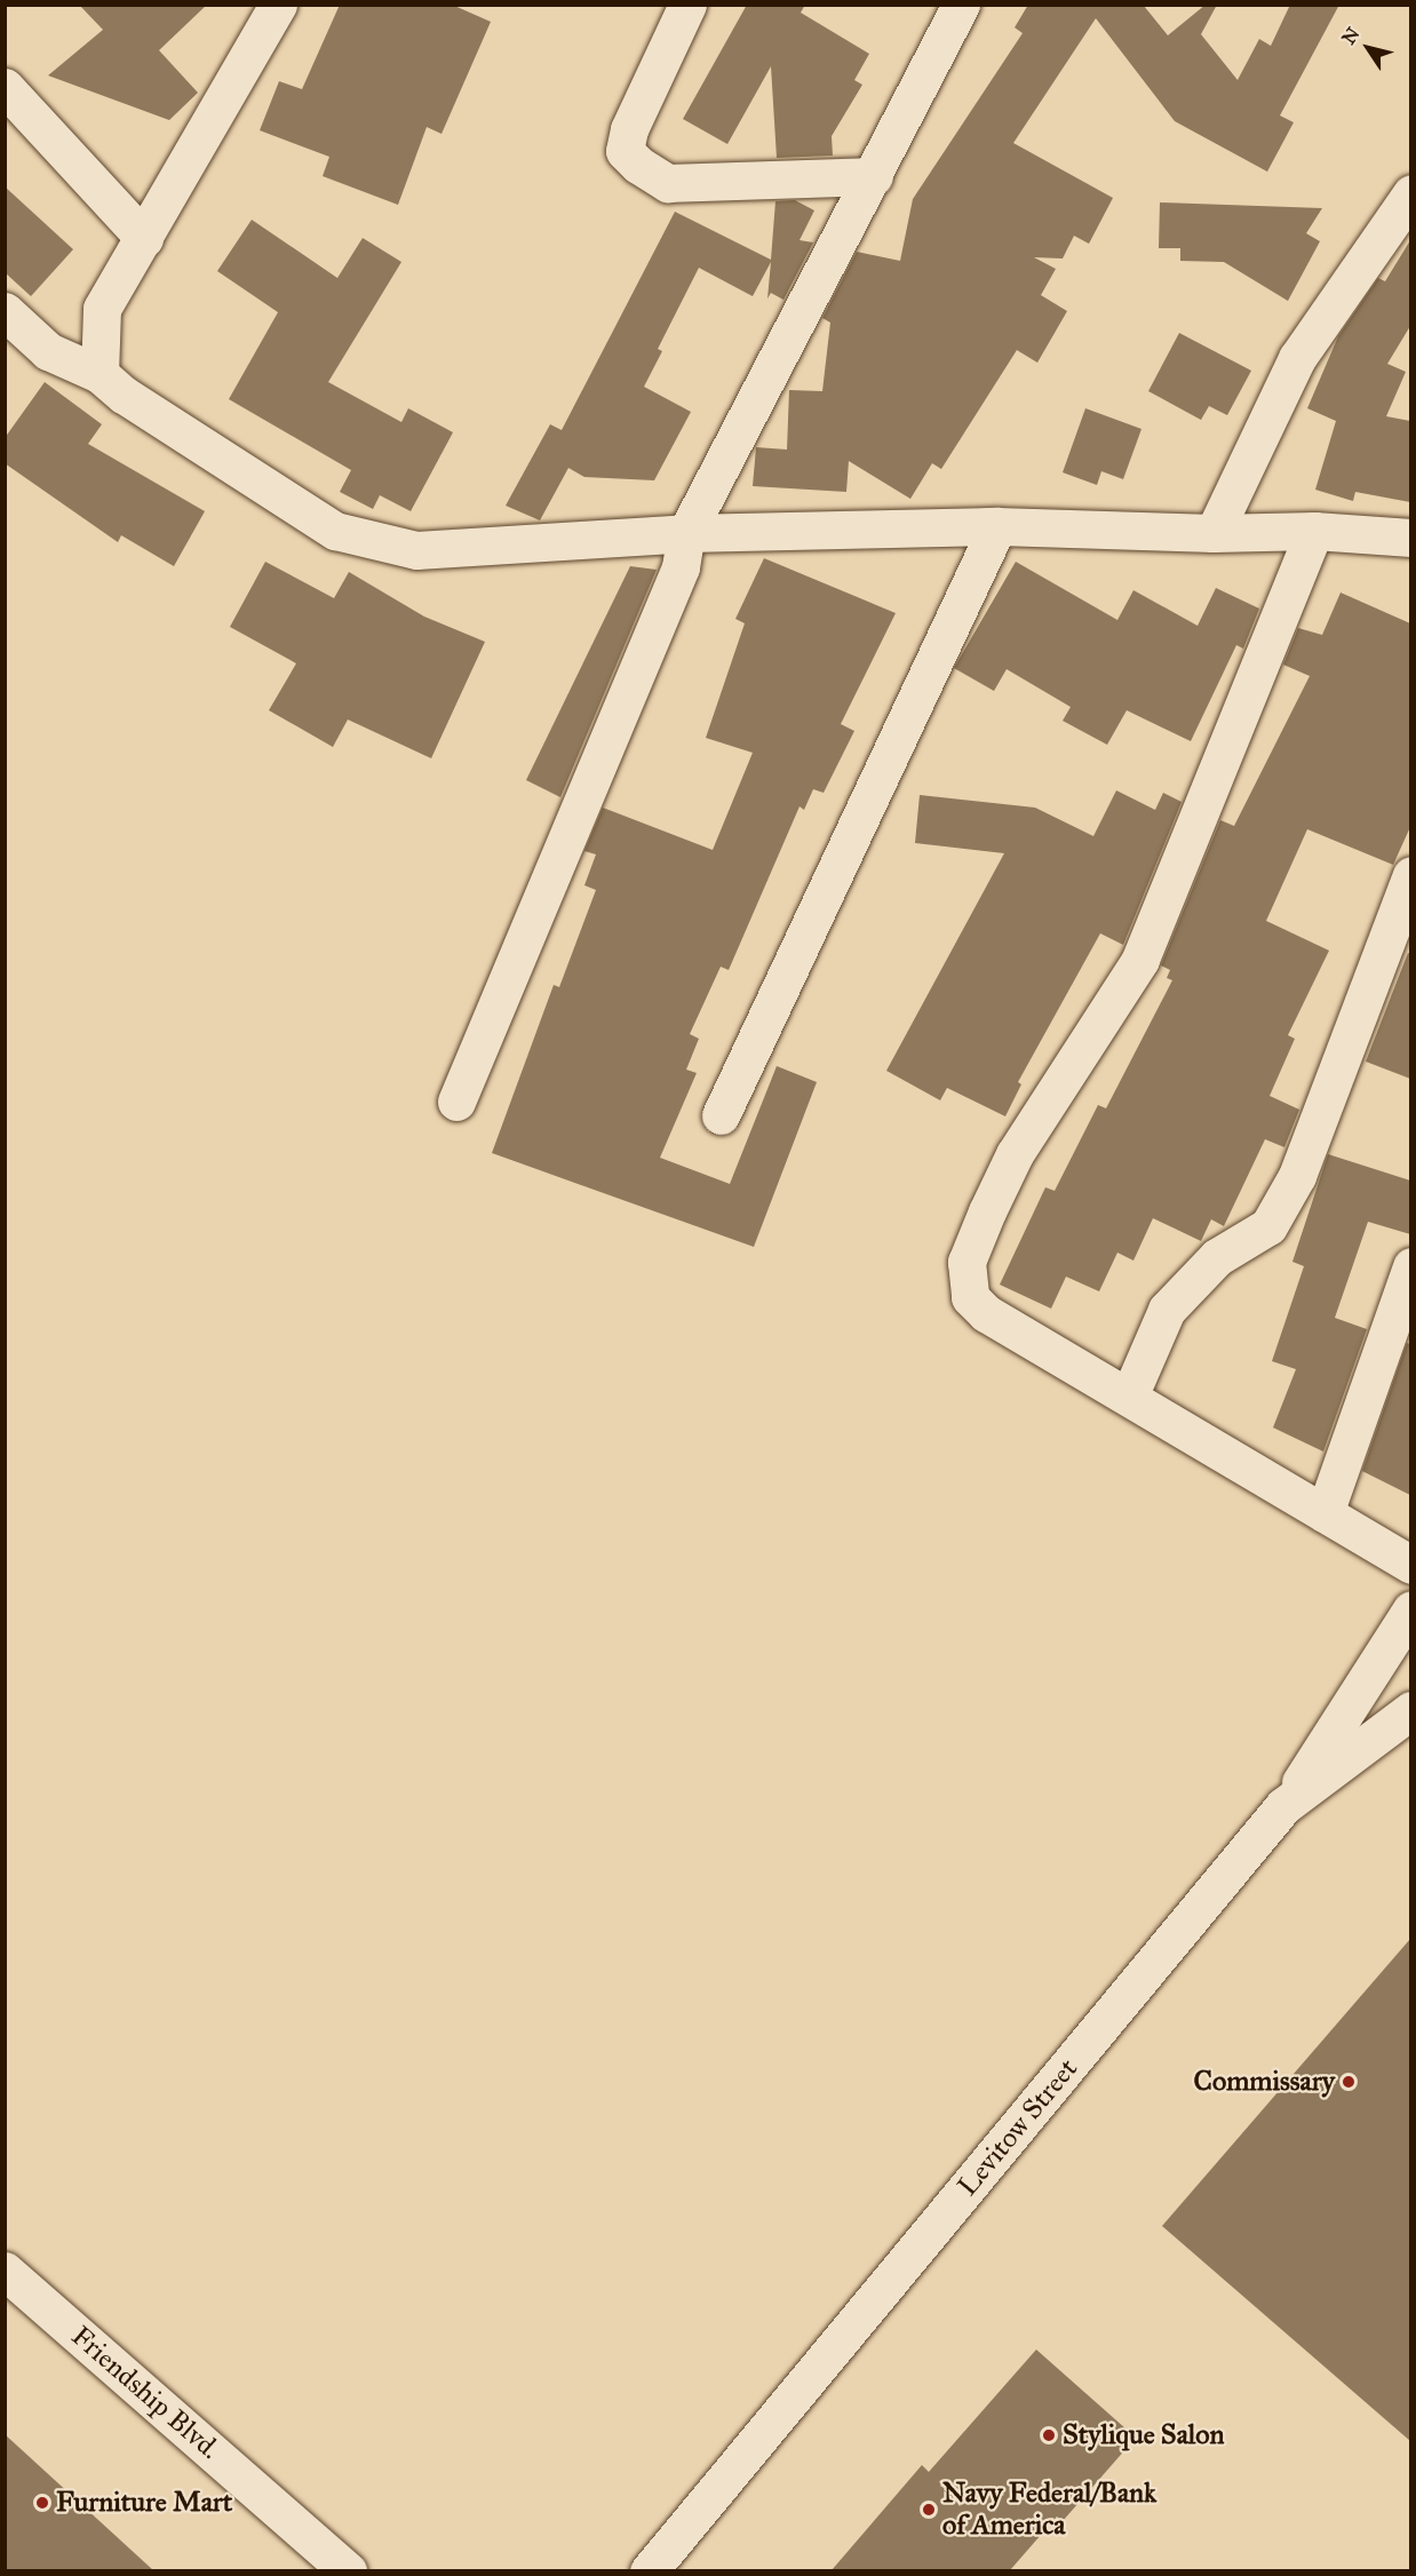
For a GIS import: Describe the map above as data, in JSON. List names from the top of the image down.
{
  "streets": {
    "street": ["Levitow Street", "Friendship Blvd."]
  },
  "places": [
    "Commissary",
    "Stylique Salon",
    "Furniture Mart",
    "Navy Federal/Bank of America"
  ],
  "north": "top left"
}
